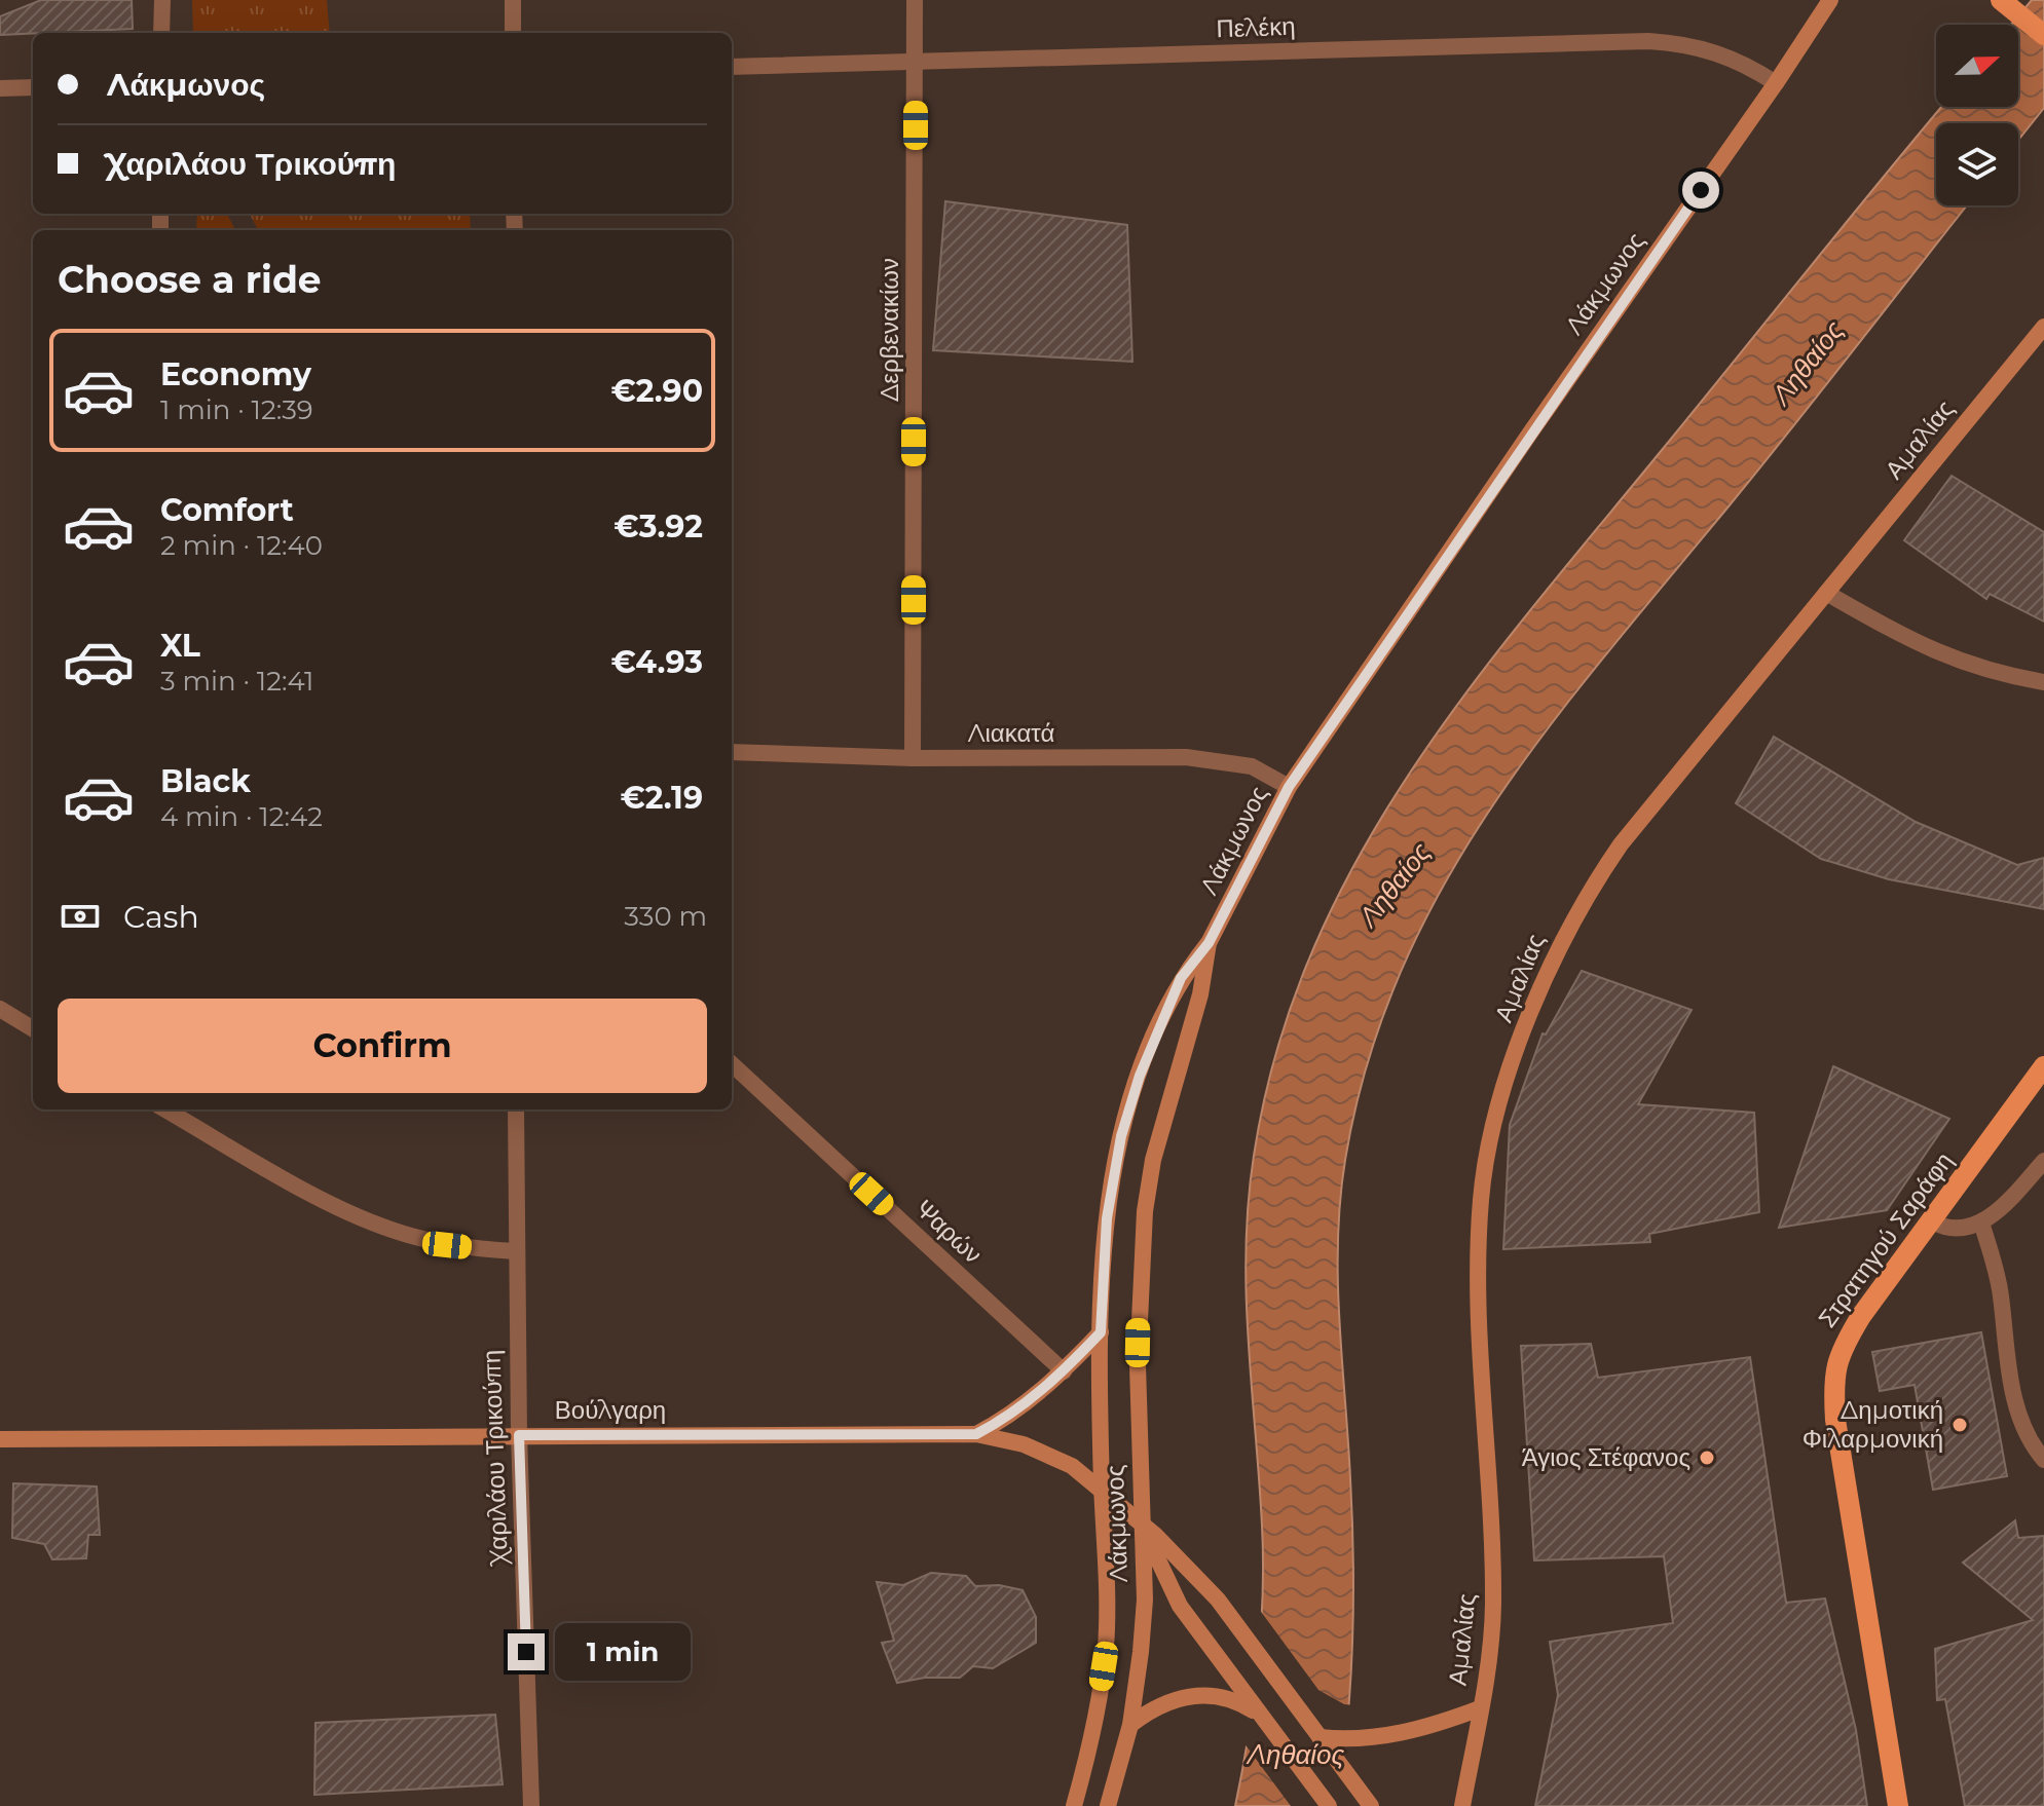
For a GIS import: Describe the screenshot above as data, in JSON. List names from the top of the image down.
{
  "streets": {
    "main road": ["Στρατηγού Σαράφη"],
    "street": [
      "Πελέκη",
      "Λάκμωνος",
      "Δερβενακίων",
      "Αμαλίας",
      "Λιακατά",
      "Ψαρών",
      "Βούλγαρη",
      "Χαριλάου Τρικούπη"
    ]
  },
  "crossings": [
    ["Πελέκη", "Λάκμωνος"],
    ["Πελέκη", "Δερβενακίων"],
    ["Λάκμωνος", "Λιακατά"],
    ["Λάκμωνος", "Βούλγαρη"],
    ["Δερβενακίων", "Λιακατά"],
    ["Βούλγαρη", "Χαριλάου Τρικούπη"]
  ],
  "water": ["Ληθαίος"],
  "places": ["Δημοτική Φιλαρμονική", "Άγιος Στέφανος"],
  "north": "right",
  "page": {
    "banner": ["Λάκμωνος", "Χαριλάου Τρικούπη"],
    "heading": "Choose a ride",
    "list": [
      {
        "name": "Economy",
        "note": "1 min · 12:39",
        "value": "€2.90"
      },
      {
        "name": "Comfort",
        "note": "2 min · 12:40",
        "value": "€3.92"
      },
      {
        "name": "XL",
        "note": "3 min · 12:41",
        "value": "€4.93"
      },
      {
        "name": "Black",
        "note": "4 min · 12:42",
        "value": "€2.19"
      }
    ],
    "pay": ["Cash", "330 m"],
    "buttons": "Confirm",
    "bubble": "1 min"
  }
}
